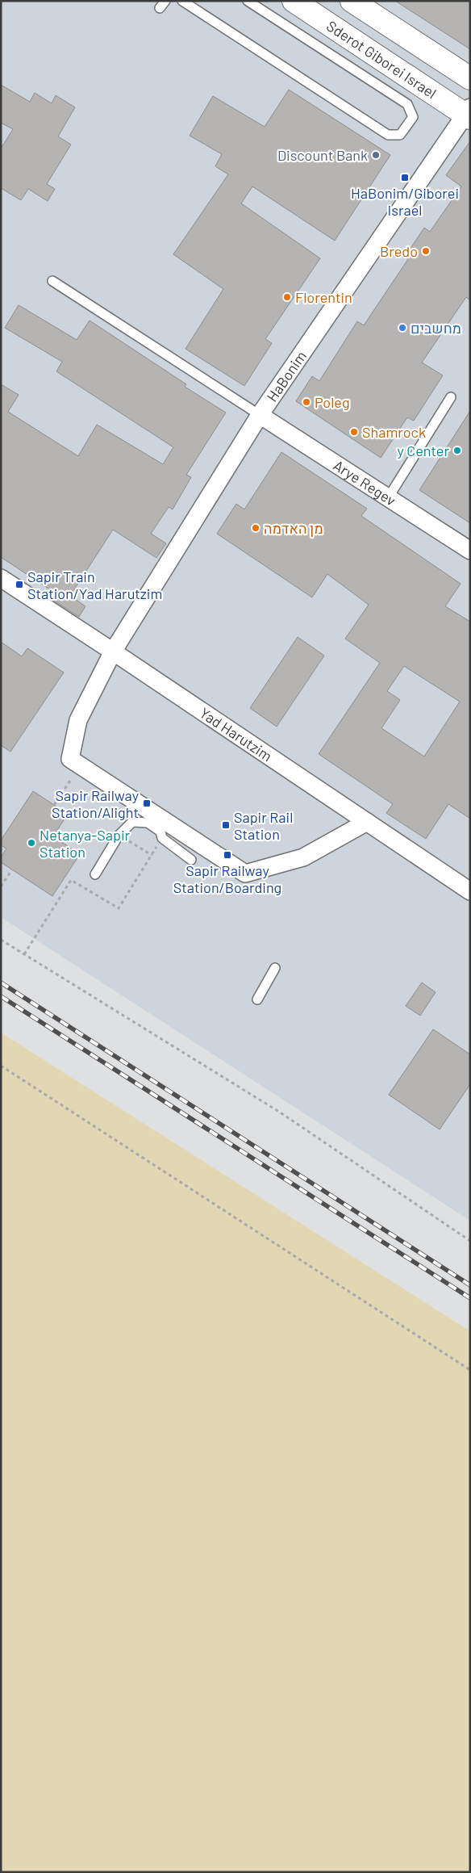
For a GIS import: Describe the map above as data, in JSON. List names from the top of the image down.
{
  "streets": {
    "street": [
      "Sderot Giborei Israel",
      "HaBonim",
      "Arye Regev",
      "Yad Harutzim"
    ]
  },
  "crossings": [
    ["Sderot Giborei Israel", "HaBonim"],
    ["HaBonim", "Arye Regev"],
    ["HaBonim", "Yad Harutzim"]
  ],
  "places": {
    "other": [
      "Discount Bank",
      "Bredo",
      "Florentin",
      "מחשבים",
      "Poleg",
      "Shamrock",
      "y Center",
      "מן האדמה",
      "Netanya-Sapir Station"
    ],
    "transit": [
      "HaBonim/Giborei Israel",
      "Sapir Train Station/Yad Harutzim",
      "Sapir Railway Station/Alight",
      "Sapir Rail Station",
      "Sapir Railway Station/Boarding"
    ]
  }
}
